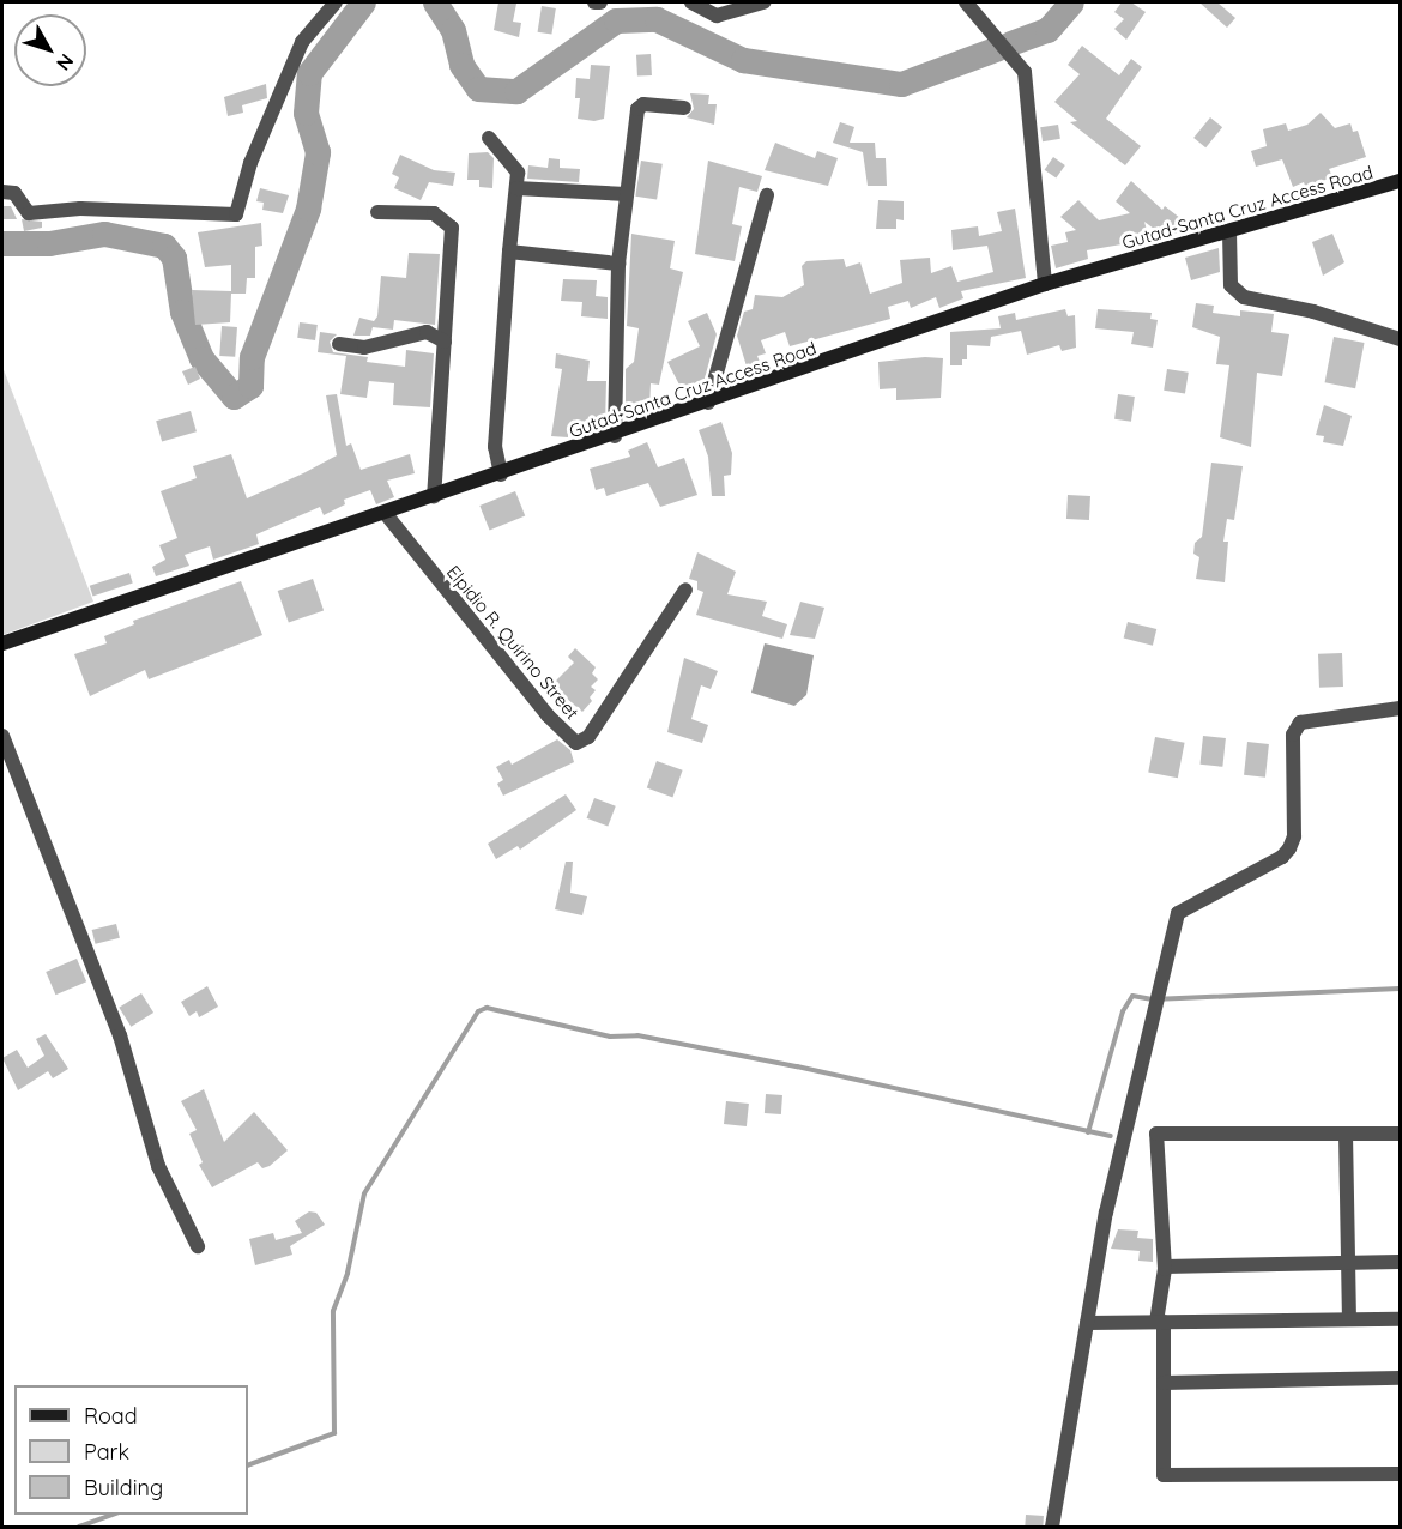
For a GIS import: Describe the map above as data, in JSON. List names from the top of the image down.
{
  "streets": {
    "main road": ["Gutad-Santa Cruz Access Road"],
    "street": ["Elpidio R. Quirino Street"]
  },
  "crossings": [
    ["Gutad-Santa Cruz Access Road", "Elpidio R. Quirino Street"]
  ],
  "legend": ["Road", "Park", "Building"],
  "north": "bottom right"
}
